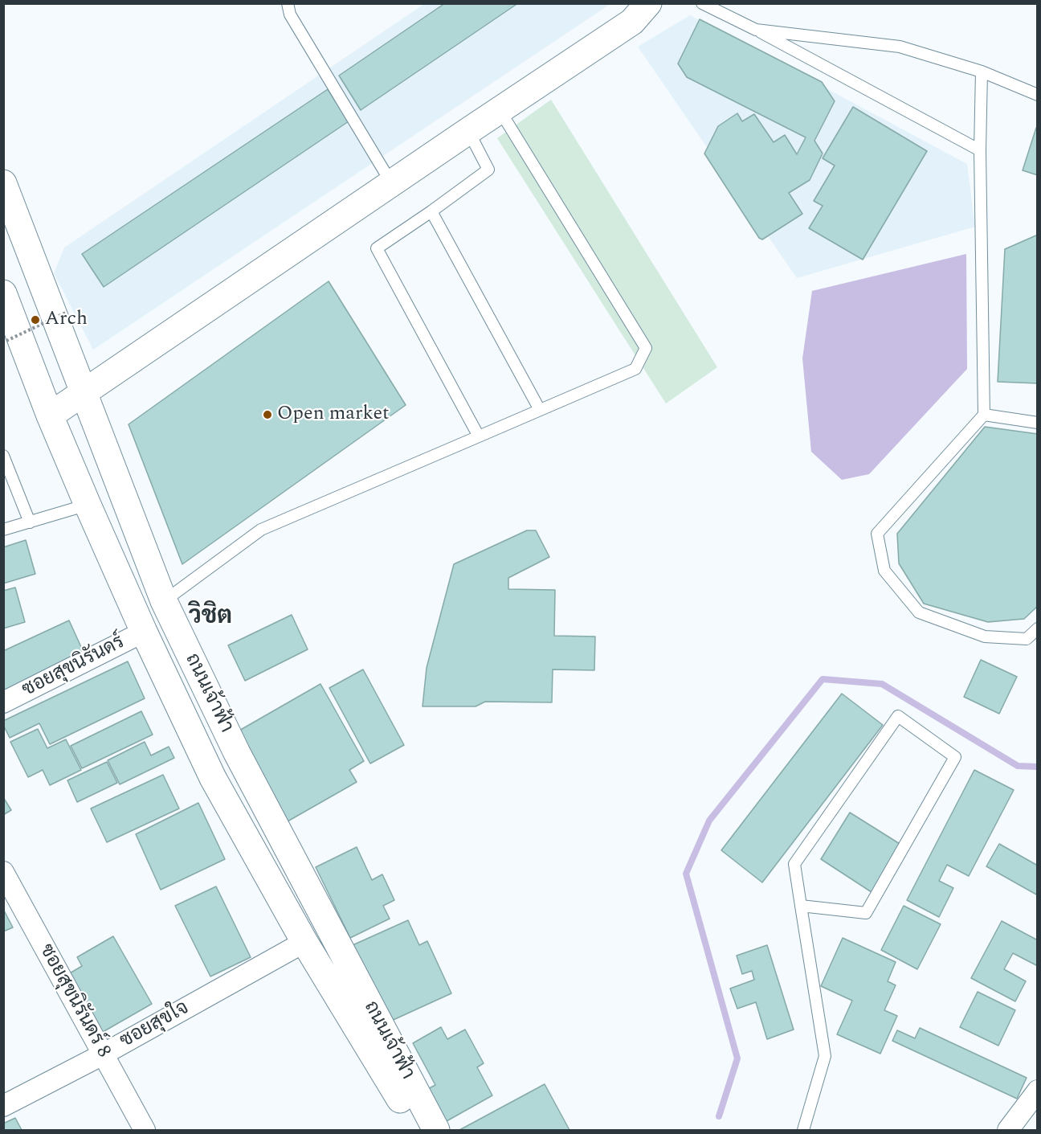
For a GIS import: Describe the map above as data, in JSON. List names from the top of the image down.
{
  "streets": {
    "main road": ["ถนนเจ้าฟ้า"],
    "street": ["ซอยสุขนิรันดร์", "ซอยสุขนิรันดร์ 8", "ซอยสุขใจ"]
  },
  "crossings": [
    ["ซอยสุขนิรันดร์", "ถนนเจ้าฟ้า"],
    ["ถนนเจ้าฟ้า", "ซอยสุขใจ"],
    ["ซอยสุขนิรันดร์ 8", "ซอยสุขใจ"]
  ],
  "districts": ["วิชิต"],
  "places": ["Arch", "Open market"]
}
